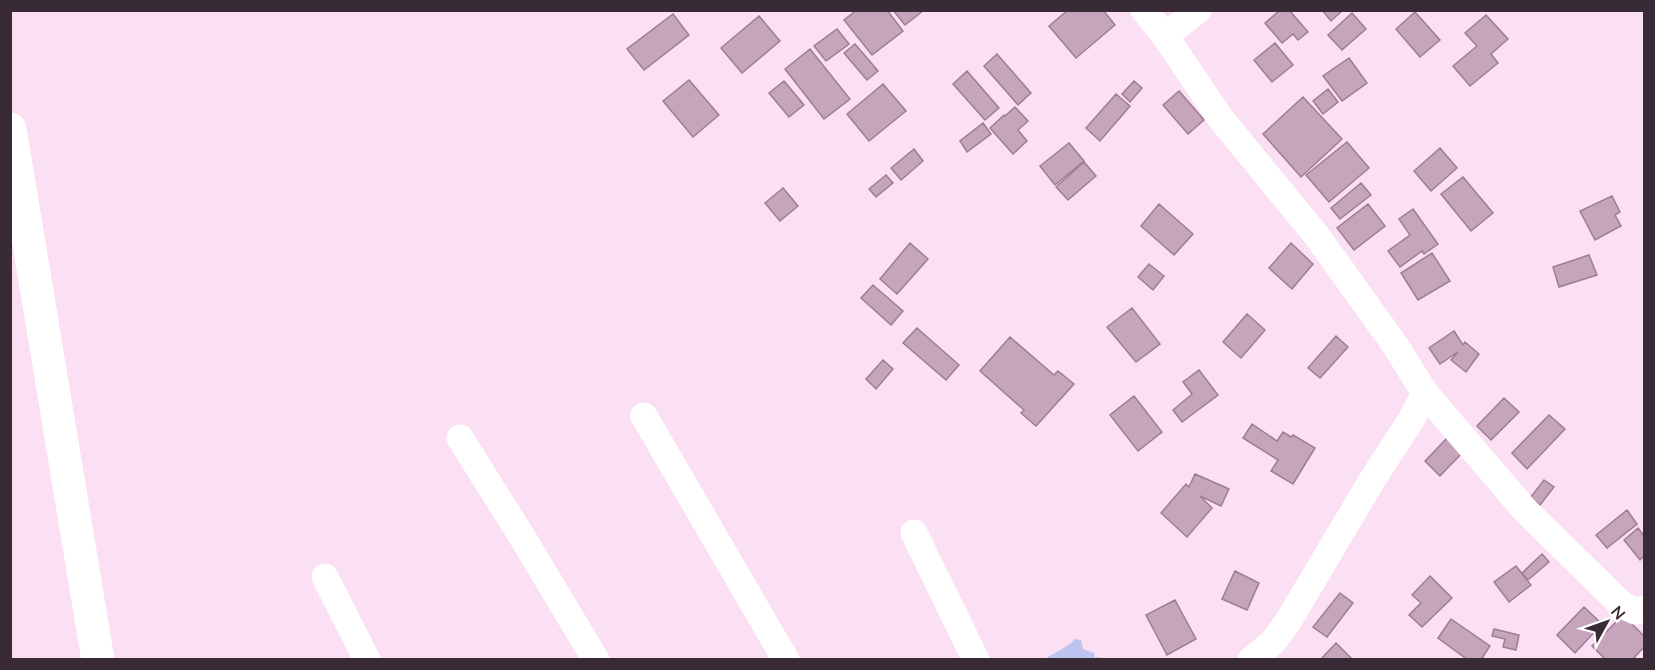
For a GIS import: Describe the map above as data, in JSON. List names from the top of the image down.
{
  "north": "top right"
}
